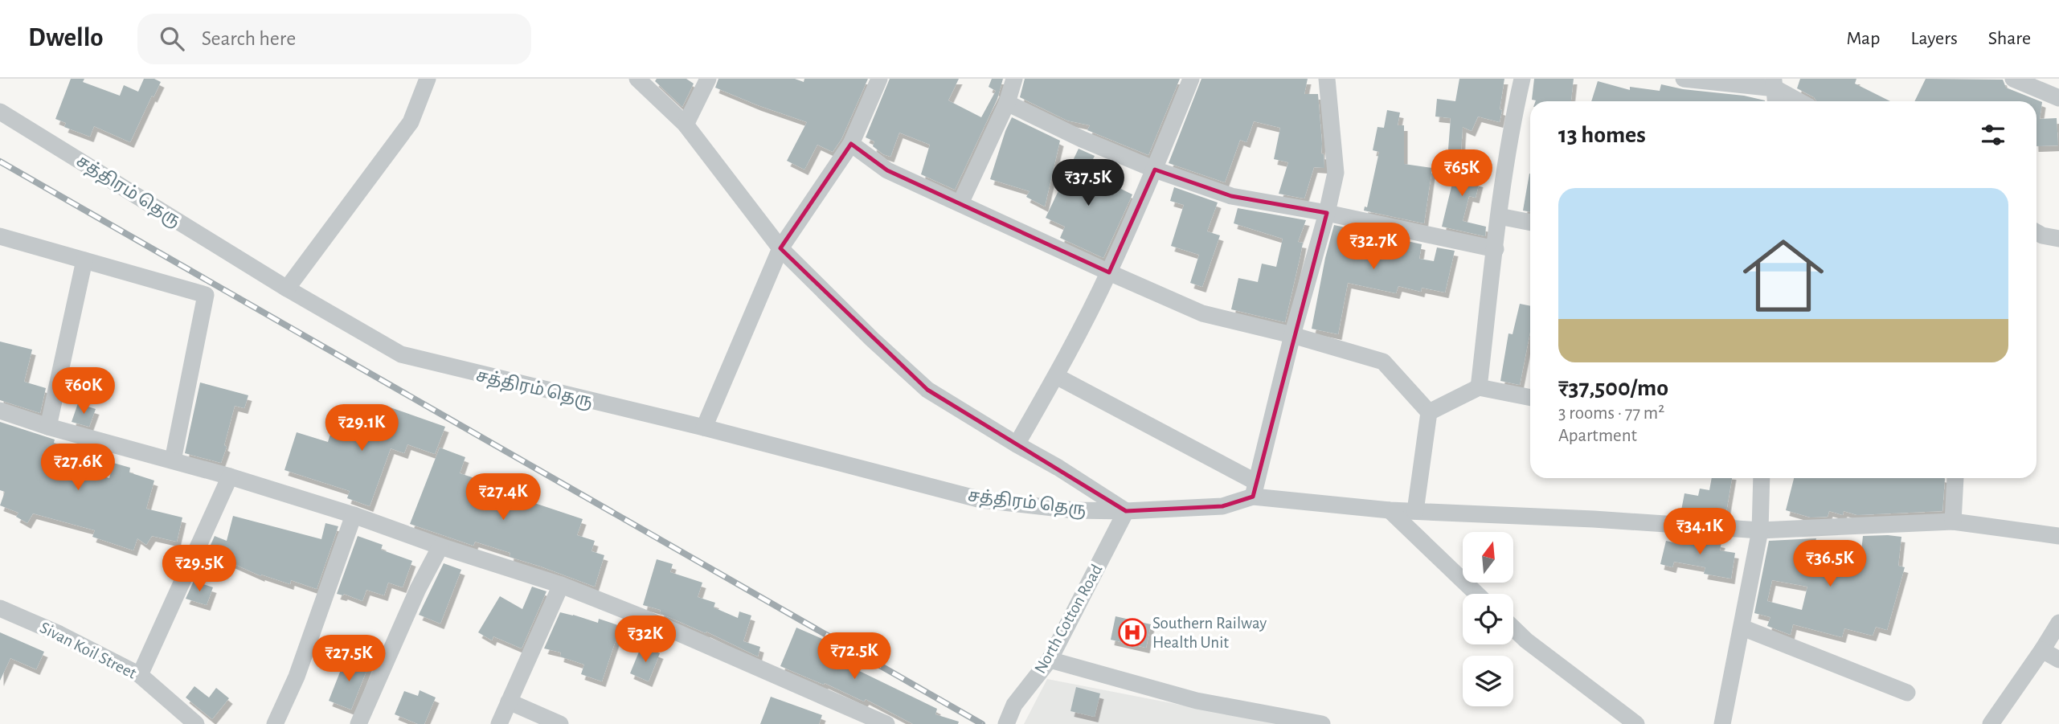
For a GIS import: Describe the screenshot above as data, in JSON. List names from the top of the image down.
{
  "streets": {
    "street": ["சத்திரம் தெரு", "North Cotton Road", "Sivan Koil Street"]
  },
  "crossings": [
    ["சத்திரம் தெரு", "North Cotton Road"]
  ],
  "places": {
    "hospital": ["Southern Railway Health Unit"]
  },
  "north": "top",
  "page": {
    "header": "Dwello",
    "search": "Search here",
    "nav": ["Map", "Layers", "Share"],
    "heading": "13 homes",
    "price": [
      "₹65K",
      "₹37.5K",
      "₹32.7K",
      "₹60K",
      "₹29.1K",
      "₹27.6K",
      "₹27.4K",
      "₹34.1K",
      "₹36.5K",
      "₹29.5K",
      "₹32K",
      "₹72.5K",
      "₹27.5K"
    ],
    "list": [
      {
        "name": "₹37,500/mo",
        "note": "3 rooms · 77 m² · Apartment"
      }
    ]
  }
}
